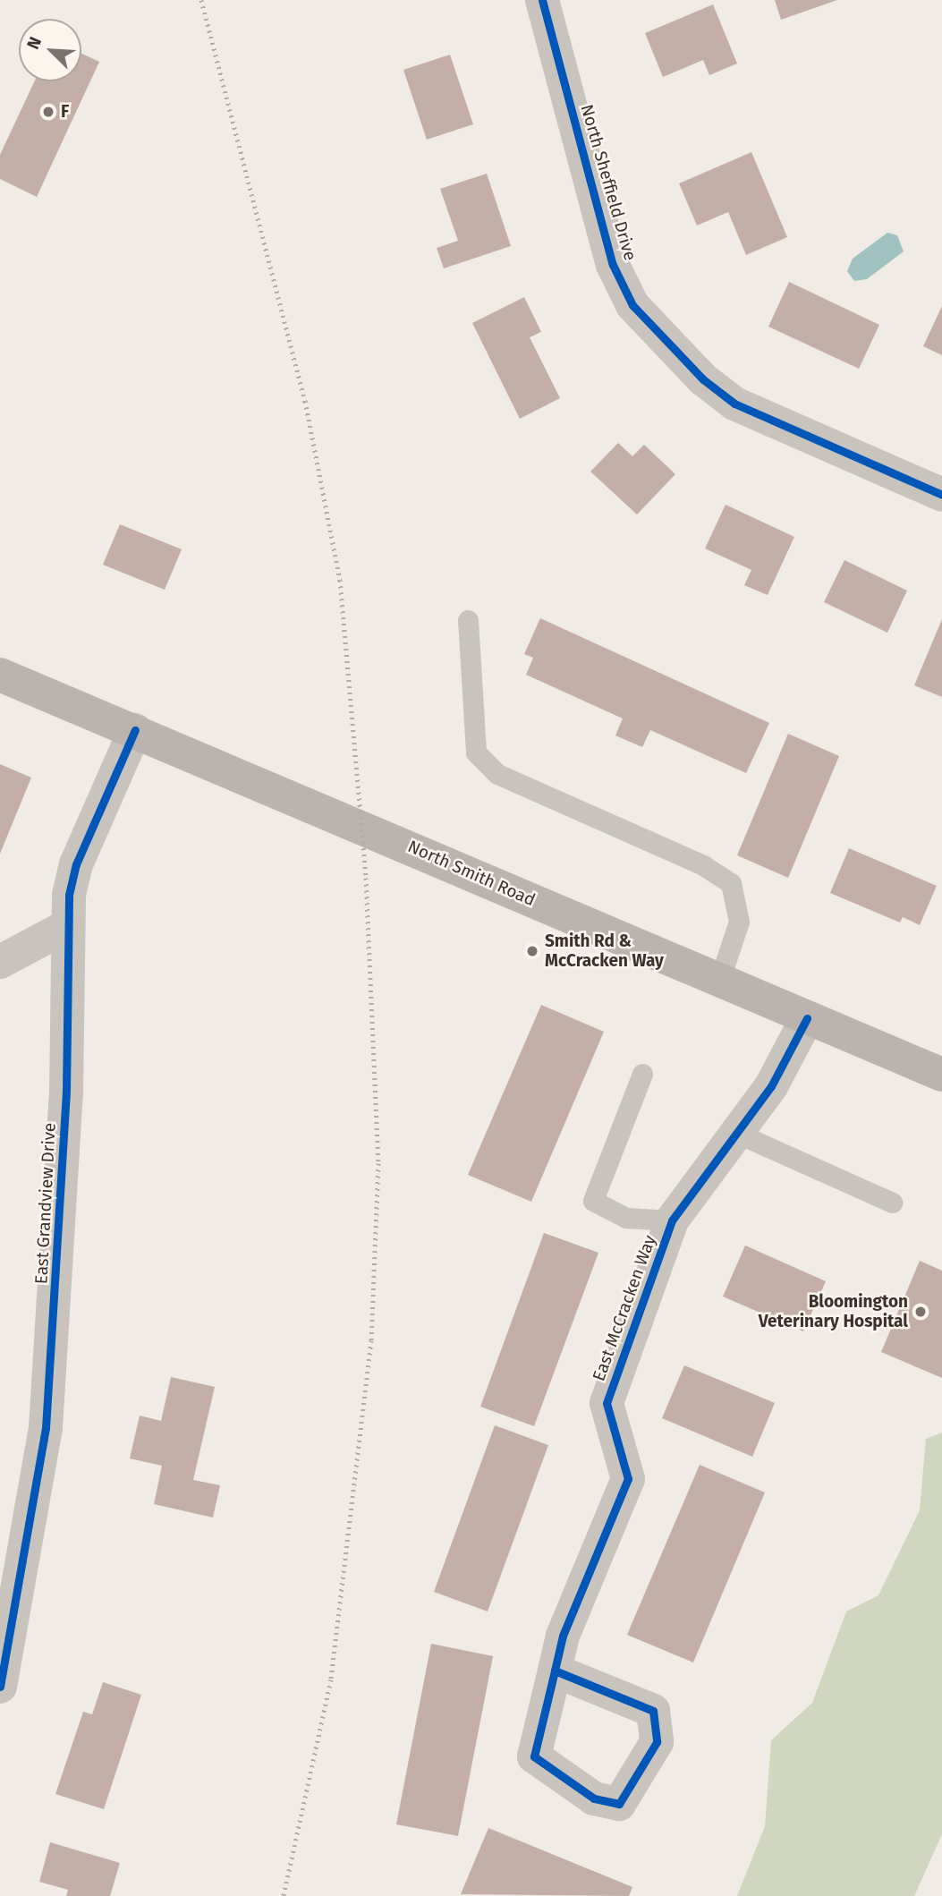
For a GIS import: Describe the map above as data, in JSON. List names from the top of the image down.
{
  "streets": {
    "main road": ["North Smith Road"],
    "street": ["North Sheffield Drive", "East Grandview Drive", "East McCracken Way"]
  },
  "crossings": [
    ["North Smith Road", "East Grandview Drive"],
    ["North Smith Road", "East McCracken Way"]
  ],
  "places": ["F", "Smith Rd & McCracken Way", "Bloomington Veterinary Hospital"],
  "north": "top left"
}
